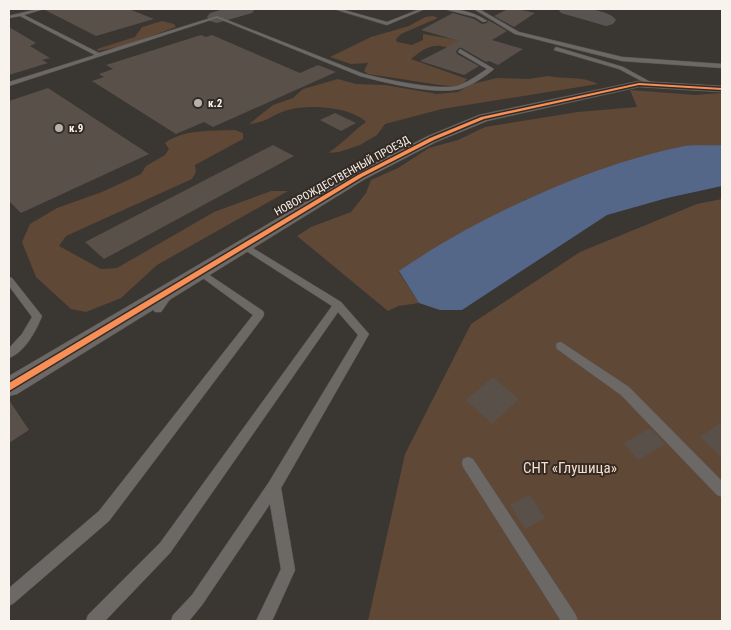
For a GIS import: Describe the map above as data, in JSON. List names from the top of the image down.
{
  "streets": {
    "street": ["НОВОРОЖДЕСТВЕННЫЙ ПРОЕЗД"]
  },
  "parks": ["СНТ «Глушица»"],
  "places": ["к.2", "к.9"]
}
